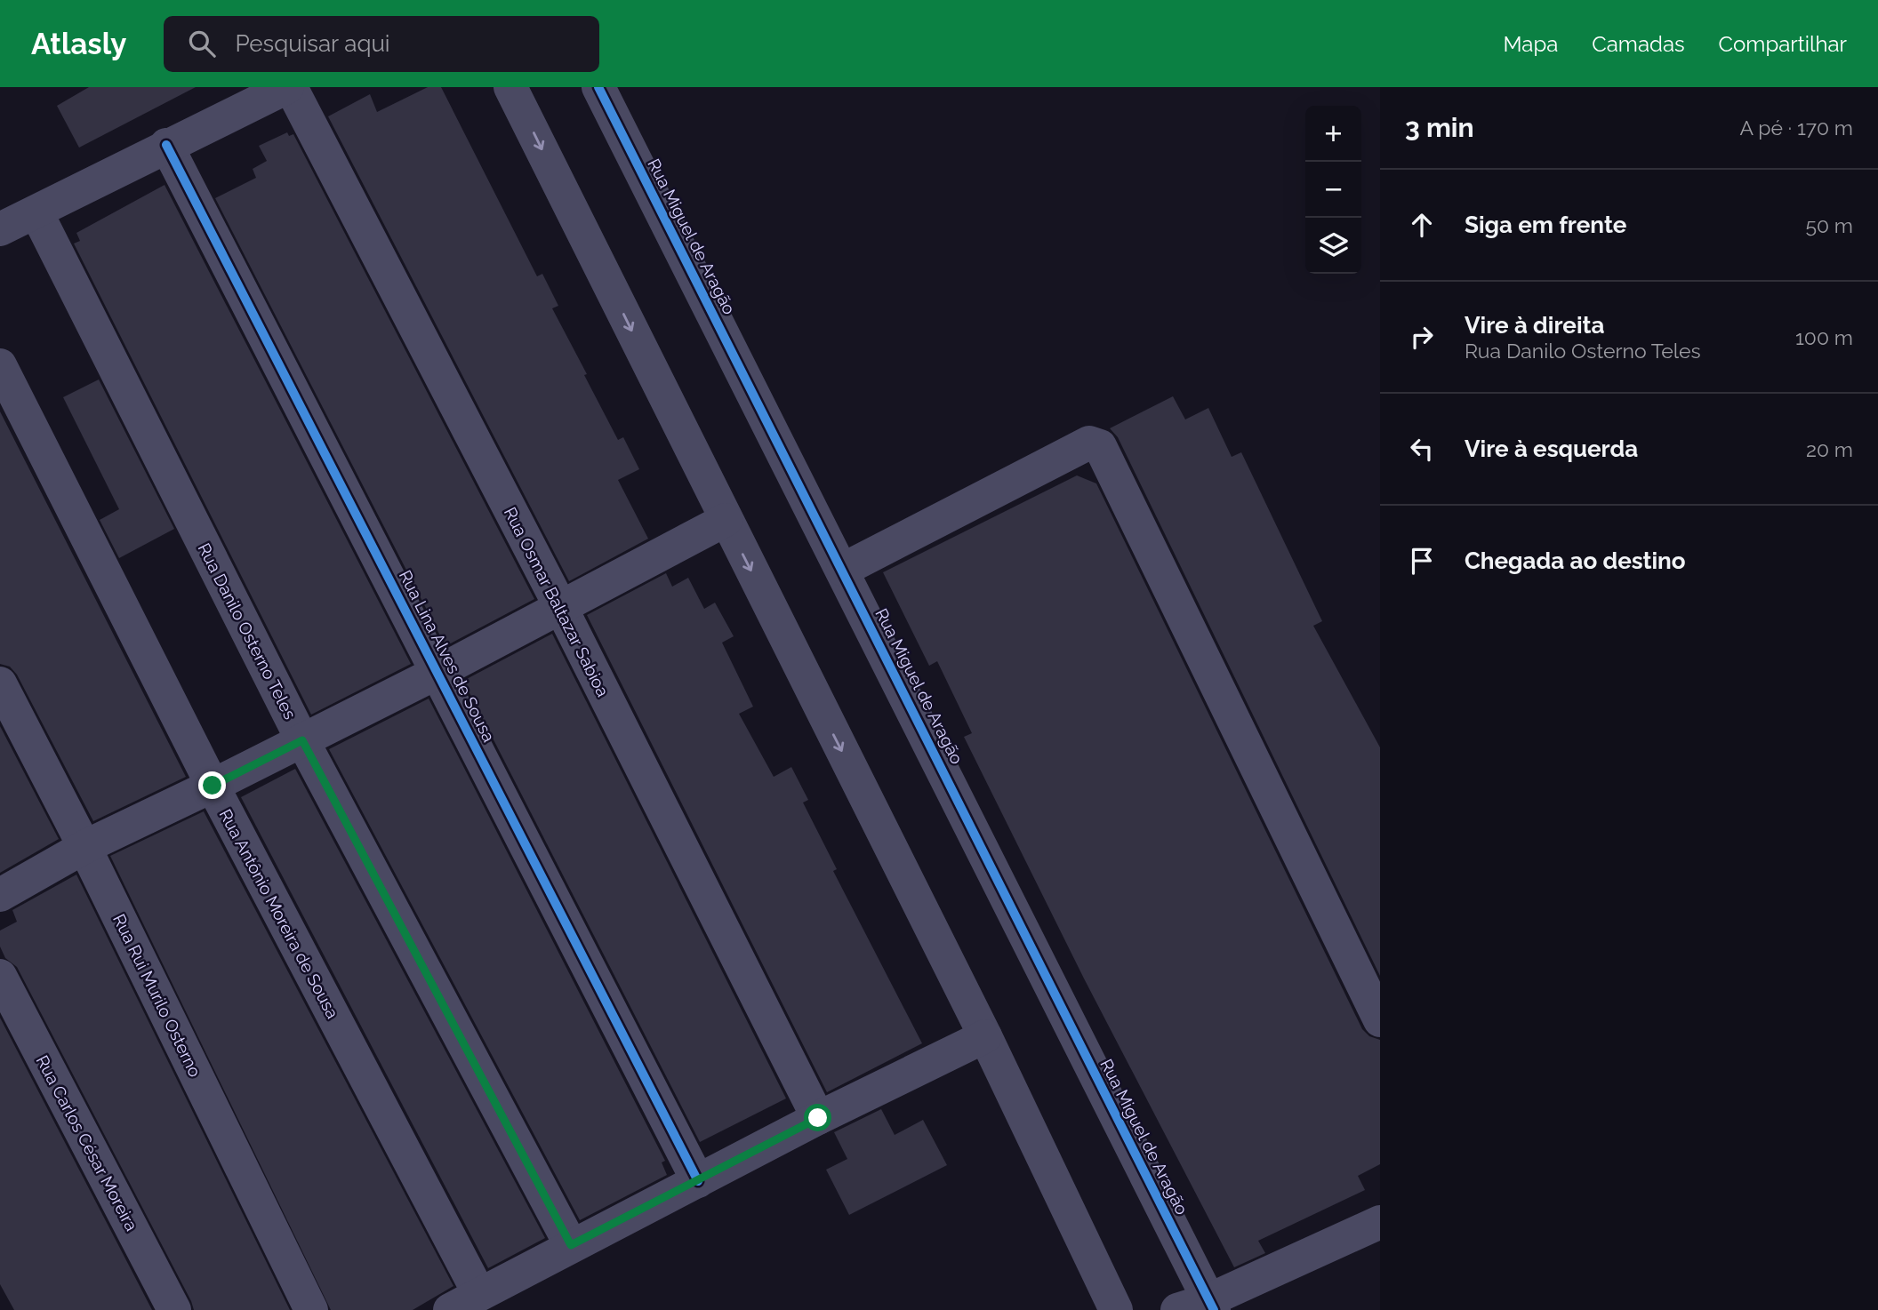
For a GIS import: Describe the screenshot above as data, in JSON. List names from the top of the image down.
{
  "streets": {
    "street": [
      "Rua Miguel de Aragão",
      "Rua Osmar Baltazar Sabioa",
      "Rua Danilo Osterno Teles",
      "Rua Lina Alves de Sousa",
      "Rua Antônio Moreira de Sousa",
      "Rua Rui Murilo Osterno",
      "Rua Carlos César Moreira"
    ]
  },
  "page": {
    "header": "Atlasly",
    "search": "Pesquisar aqui",
    "nav": ["Mapa", "Camadas", "Compartilhar"],
    "heading": ["3 min", "A pé · 170 m"],
    "map_buttons": ["+", "−"],
    "list": [
      ["Siga em frente", "50 m"],
      ["Vire à direita", "Rua Danilo Osterno Teles", "100 m"],
      ["Vire à esquerda", "20 m"],
      "Chegada ao destino"
    ]
  }
}
